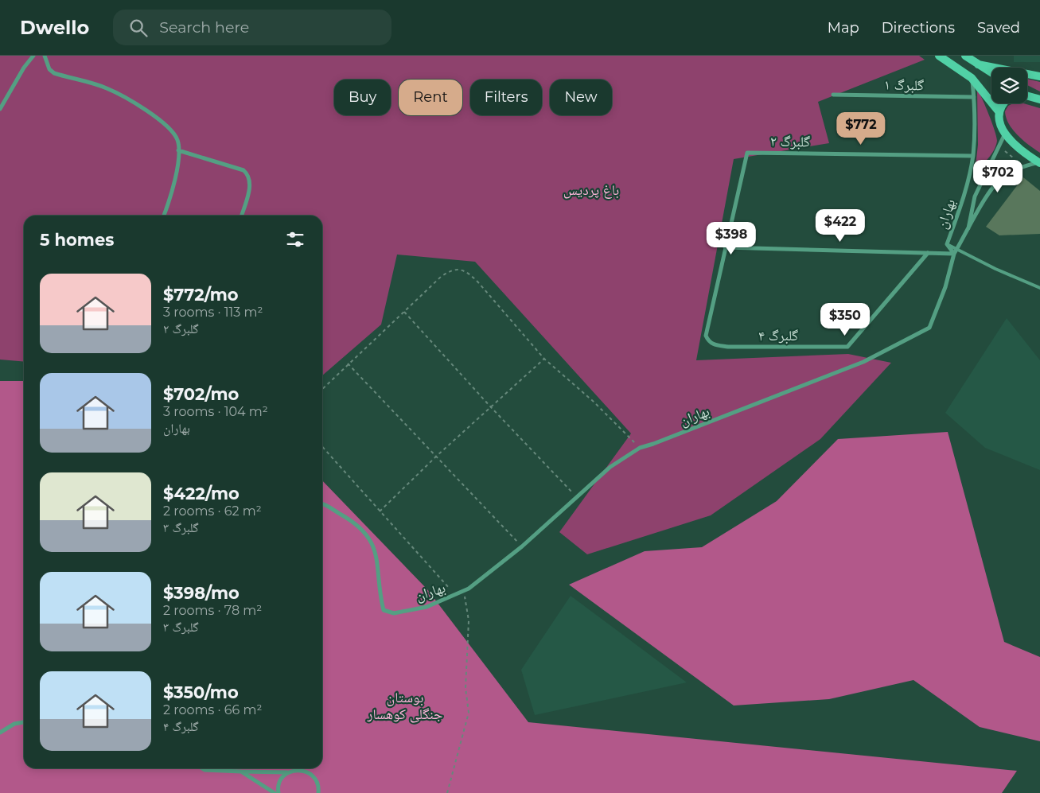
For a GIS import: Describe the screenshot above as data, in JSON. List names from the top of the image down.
{
  "streets": {
    "street": [
      "گلبرگ ۱",
      "گلبرگ ۲",
      "بهاران",
      "گلبرگ ۴"
    ]
  },
  "crossings": [
    ["گلبرگ ۱", "بهاران"],
    ["گلبرگ ۲", "بهاران"],
    ["گلبرگ ۲", "گلبرگ ۴"]
  ],
  "parks": ["باغ پردیس", "بوستان جنگلی کوهسار"],
  "page": {
    "header": "Dwello",
    "search": "Search here",
    "nav": ["Map", "Directions", "Saved"],
    "chip": [
      "Buy",
      "Rent",
      "Filters",
      "New"
    ],
    "price": [
      "$772",
      "$702",
      "$422",
      "$398",
      "$350"
    ],
    "heading": "5 homes",
    "list": [
      {
        "name": "$772/mo",
        "note": "3 rooms · 113 m² · گلبرگ ۲"
      },
      {
        "name": "$702/mo",
        "note": "3 rooms · 104 m² · بهاران"
      },
      {
        "name": "$422/mo",
        "note": "2 rooms · 62 m² · گلبرگ ۳"
      },
      {
        "name": "$398/mo",
        "note": "2 rooms · 78 m² · گلبرگ ۳"
      },
      {
        "name": "$350/mo",
        "note": "2 rooms · 66 m² · گلبرگ ۴"
      }
    ]
  }
}
